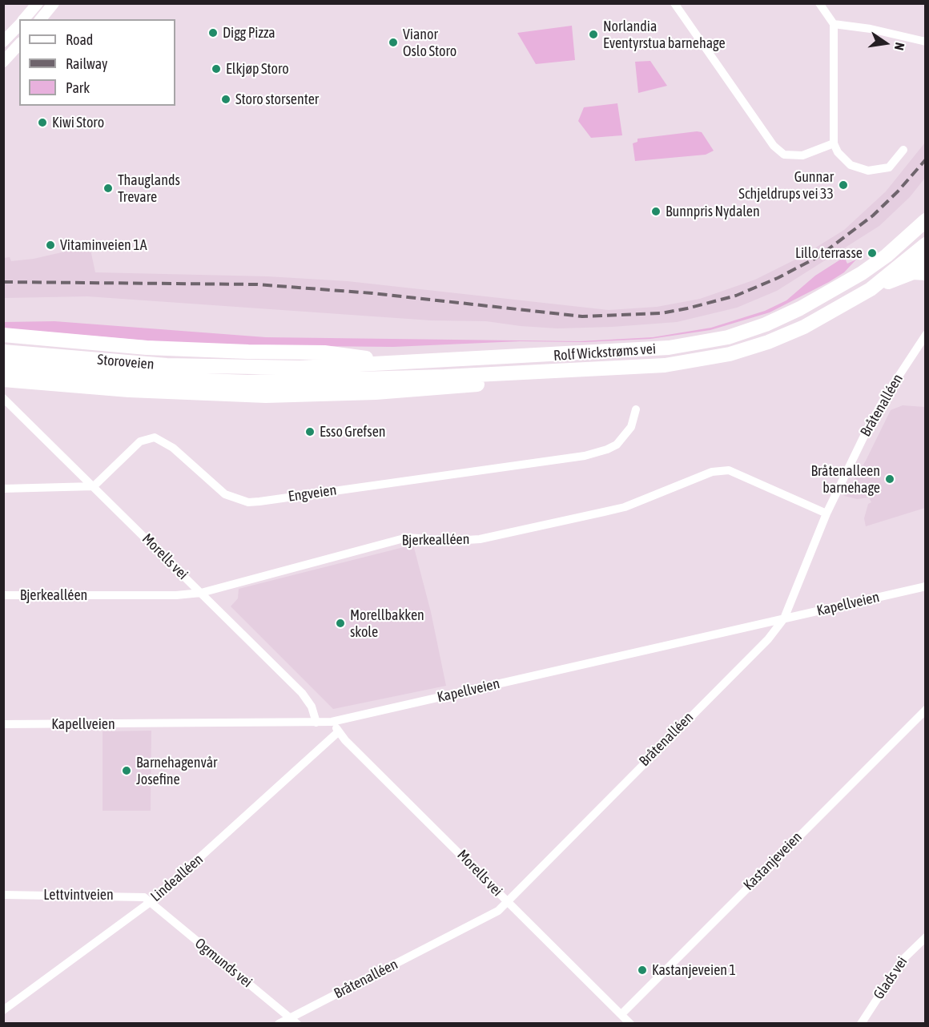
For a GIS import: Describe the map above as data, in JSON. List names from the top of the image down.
{
  "streets": {
    "highway": ["Rolf Wickstrøms vei", "Storoveien"],
    "street": [
      "Bråtenalléen",
      "Engveien",
      "Bjerkealléen",
      "Morells vei",
      "Kapellveien",
      "Kastanjeveien",
      "Lindealléen",
      "Lettvintveien",
      "Ogmunds vei",
      "Glads vei"
    ]
  },
  "crossings": [
    ["Rolf Wickstrøms vei", "Storoveien"],
    ["Bråtenalléen", "Bjerkealléen"],
    ["Bråtenalléen", "Morells vei"],
    ["Bråtenalléen", "Kapellveien"],
    ["Bråtenalléen", "Ogmunds vei"],
    ["Engveien", "Morells vei"],
    ["Bjerkealléen", "Morells vei"],
    ["Morells vei", "Kapellveien"],
    ["Morells vei", "Kastanjeveien"],
    ["Morells vei", "Lindealléen"],
    ["Lindealléen", "Lettvintveien"],
    ["Lindealléen", "Ogmunds vei"],
    ["Lettvintveien", "Ogmunds vei"]
  ],
  "places": [
    "Digg Pizza",
    "Norlandia Eventyrstua barnehage",
    "Vianor Oslo Storo",
    "Elkjøp Storo",
    "Storo storsenter",
    "Kiwi Storo",
    "Gunnar Schjeldrups vei 33",
    "Thauglands Trevare",
    "Bunnpris Nydalen",
    "Vitaminveien 1A",
    "Lillo terrasse",
    "Esso Grefsen",
    "Bråtenalleen barnehage",
    "Morellbakken skole",
    "Barnehagenvår Josefine",
    "Kastanjeveien 1"
  ],
  "legend": ["Road", "Railway", "Park"],
  "north": "right"
}
